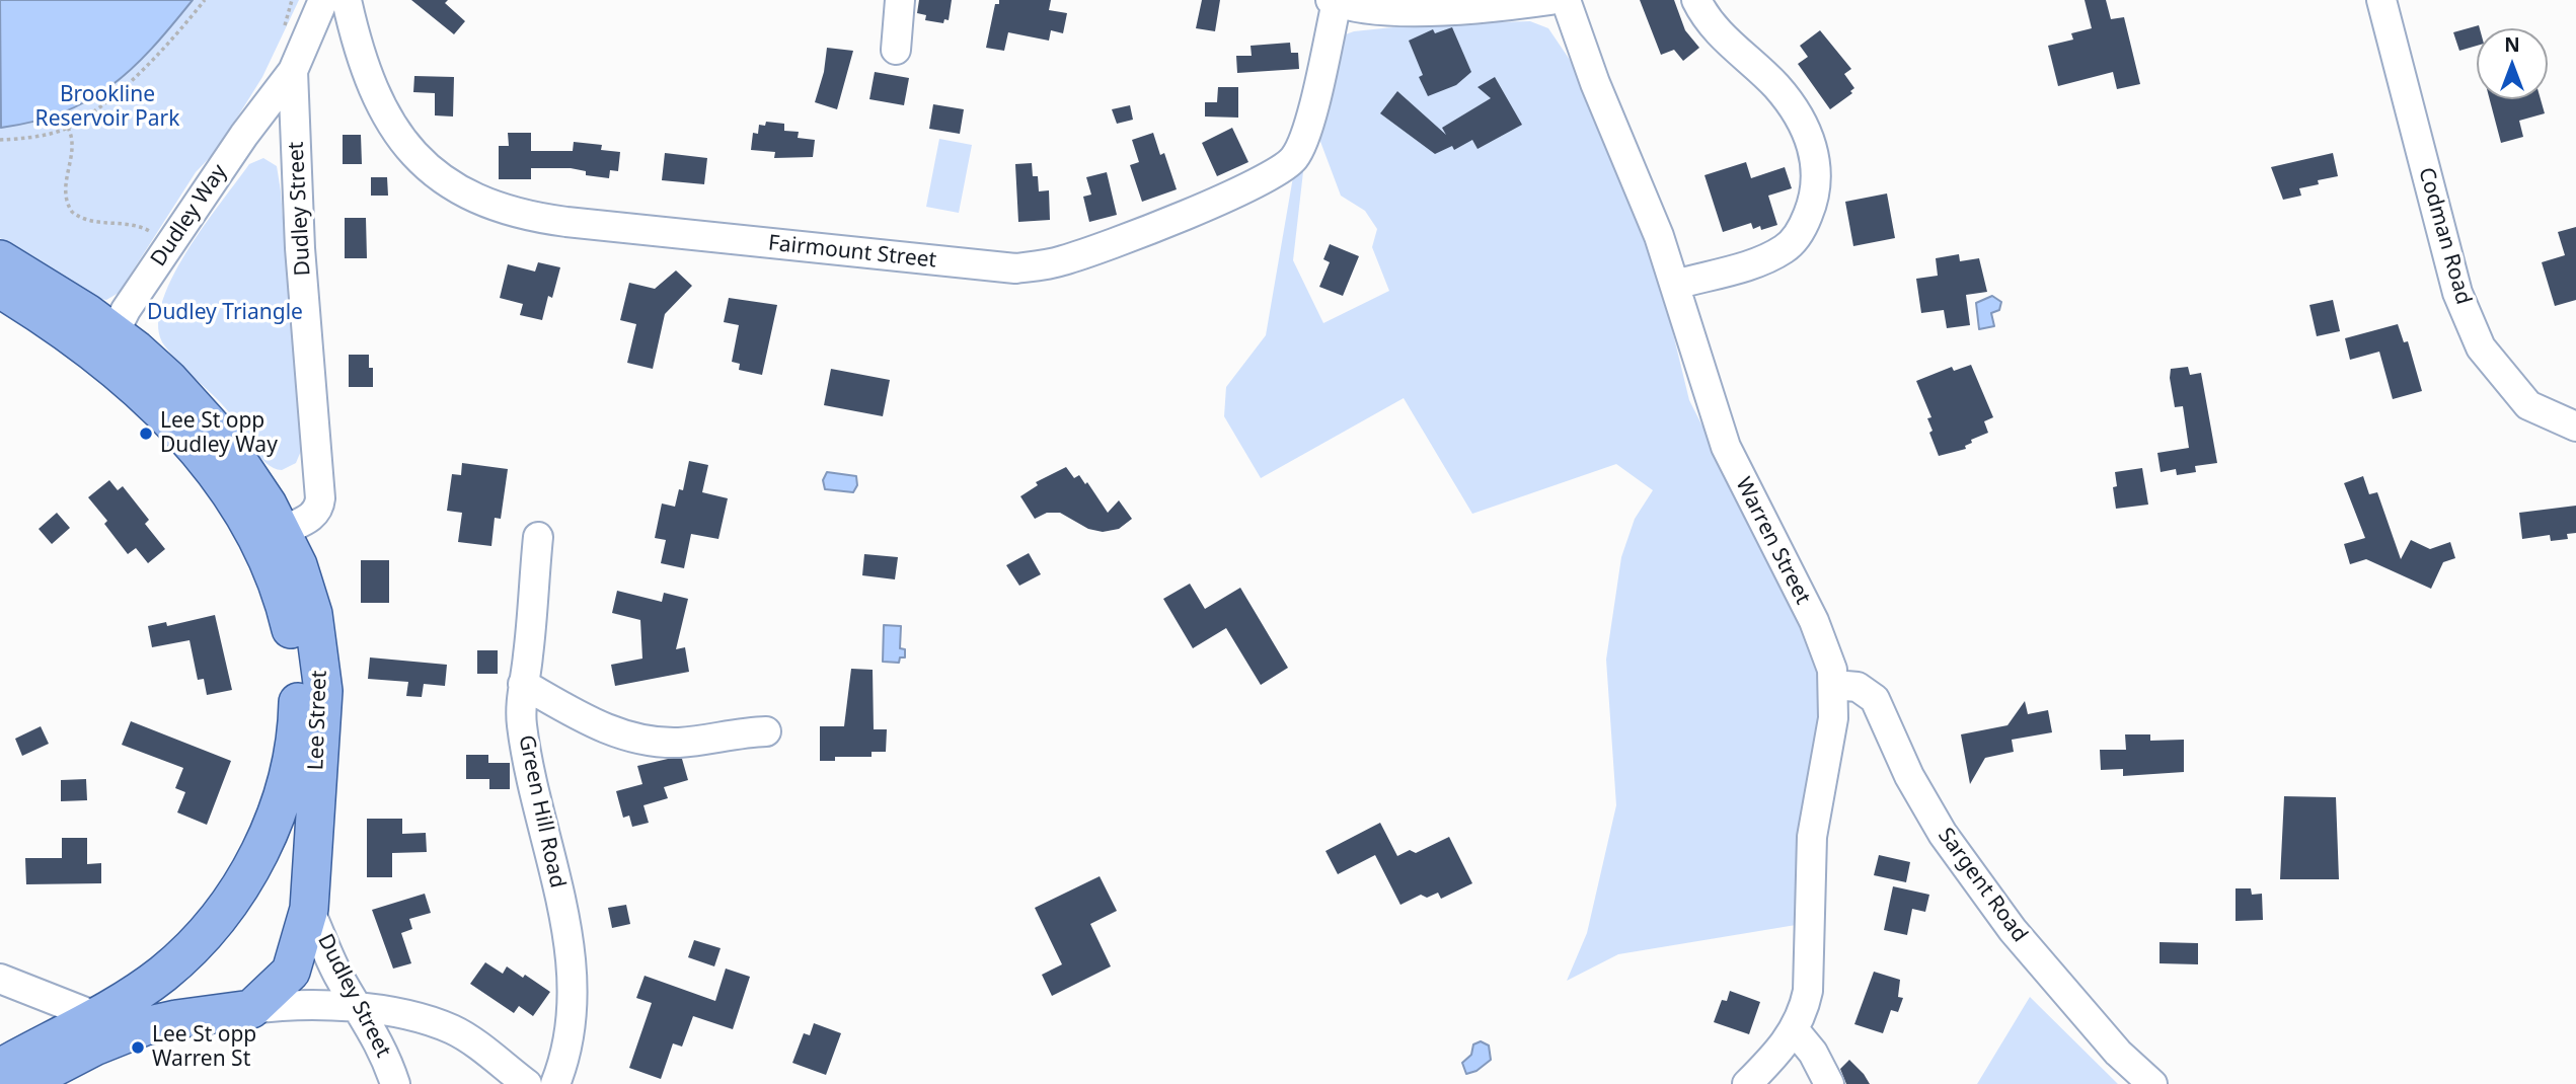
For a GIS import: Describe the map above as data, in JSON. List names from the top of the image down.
{
  "streets": {
    "main road": ["Lee Street"],
    "street": [
      "Dudley Street",
      "Dudley Way",
      "Codman Road",
      "Fairmount Street",
      "Warren Street",
      "Green Hill Road",
      "Sargent Road"
    ]
  },
  "crossings": [
    ["Dudley Street", "Dudley Way"],
    ["Dudley Street", "Lee Street"],
    ["Dudley Way", "Lee Street"],
    ["Warren Street", "Sargent Road"]
  ],
  "parks": ["Brookline Reservoir Park", "Dudley Triangle"],
  "places": ["Lee St opp Dudley Way", "Lee St opp Warren St"],
  "north": "top"
}
